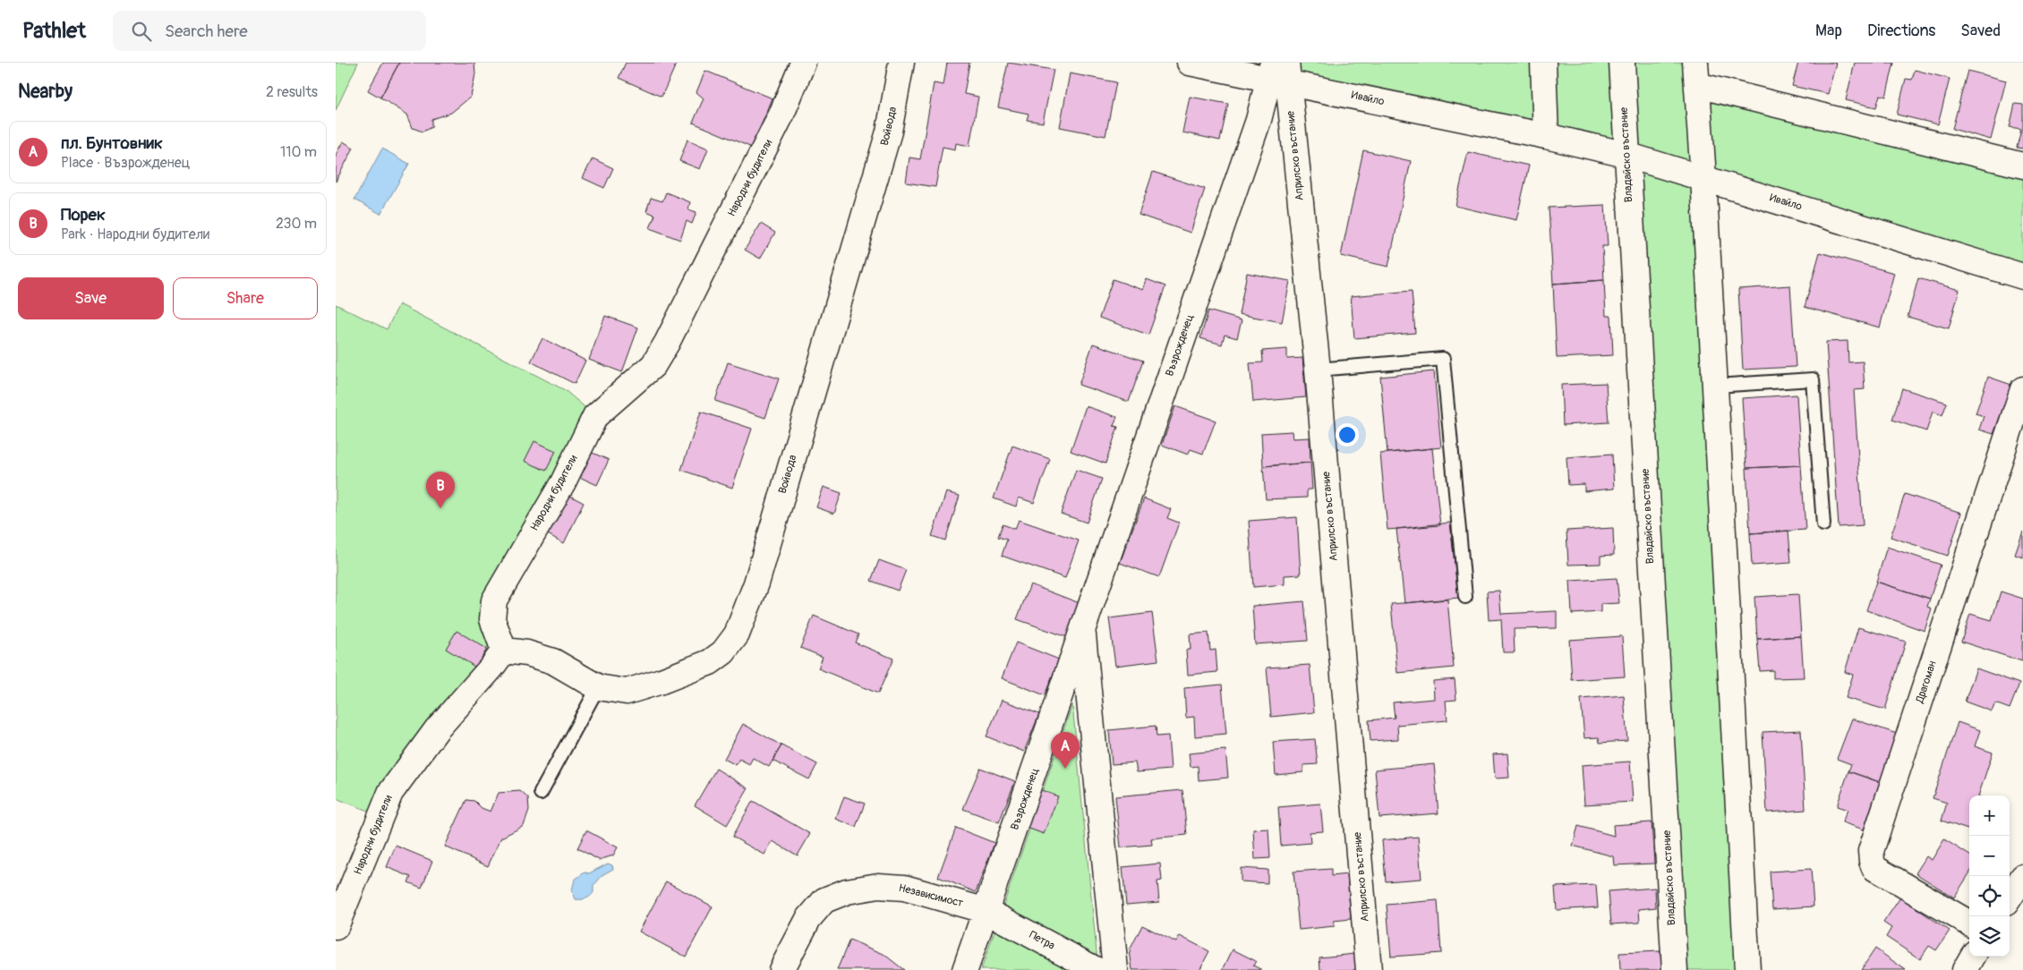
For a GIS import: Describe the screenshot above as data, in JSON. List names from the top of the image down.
{
  "streets": {
    "street": [
      "Ивайло",
      "Войвода",
      "Владайско въстание",
      "Априлско въстание",
      "Народни будители",
      "Възрожденец",
      "Драгоман",
      "Независимост",
      "Петра"
    ]
  },
  "crossings": [
    ["Ивайло", "Владайско въстание"],
    ["Ивайло", "Априлско въстание"],
    ["Ивайло", "Възрожденец"],
    ["Войвода", "Народни будители"],
    ["Априлско въстание", "Възрожденец"],
    ["Възрожденец", "Независимост"],
    ["Възрожденец", "Петра"],
    ["Независимост", "Петра"]
  ],
  "page": {
    "header": "Pathlet",
    "search": "Search here",
    "nav": ["Map", "Directions", "Saved"],
    "heading": ["Nearby", "2 results"],
    "list": [
      {
        "mark": "A",
        "name": "пл. Бунтовник",
        "note": "Place · Възрожденец",
        "value": "110 m"
      },
      {
        "mark": "B",
        "name": "Порек",
        "note": "Park · Народни будители",
        "value": "230 m"
      }
    ],
    "buttons": ["Save", "Share"],
    "pins": ["B", "A"],
    "map_buttons": ["+", "−"]
  }
}
